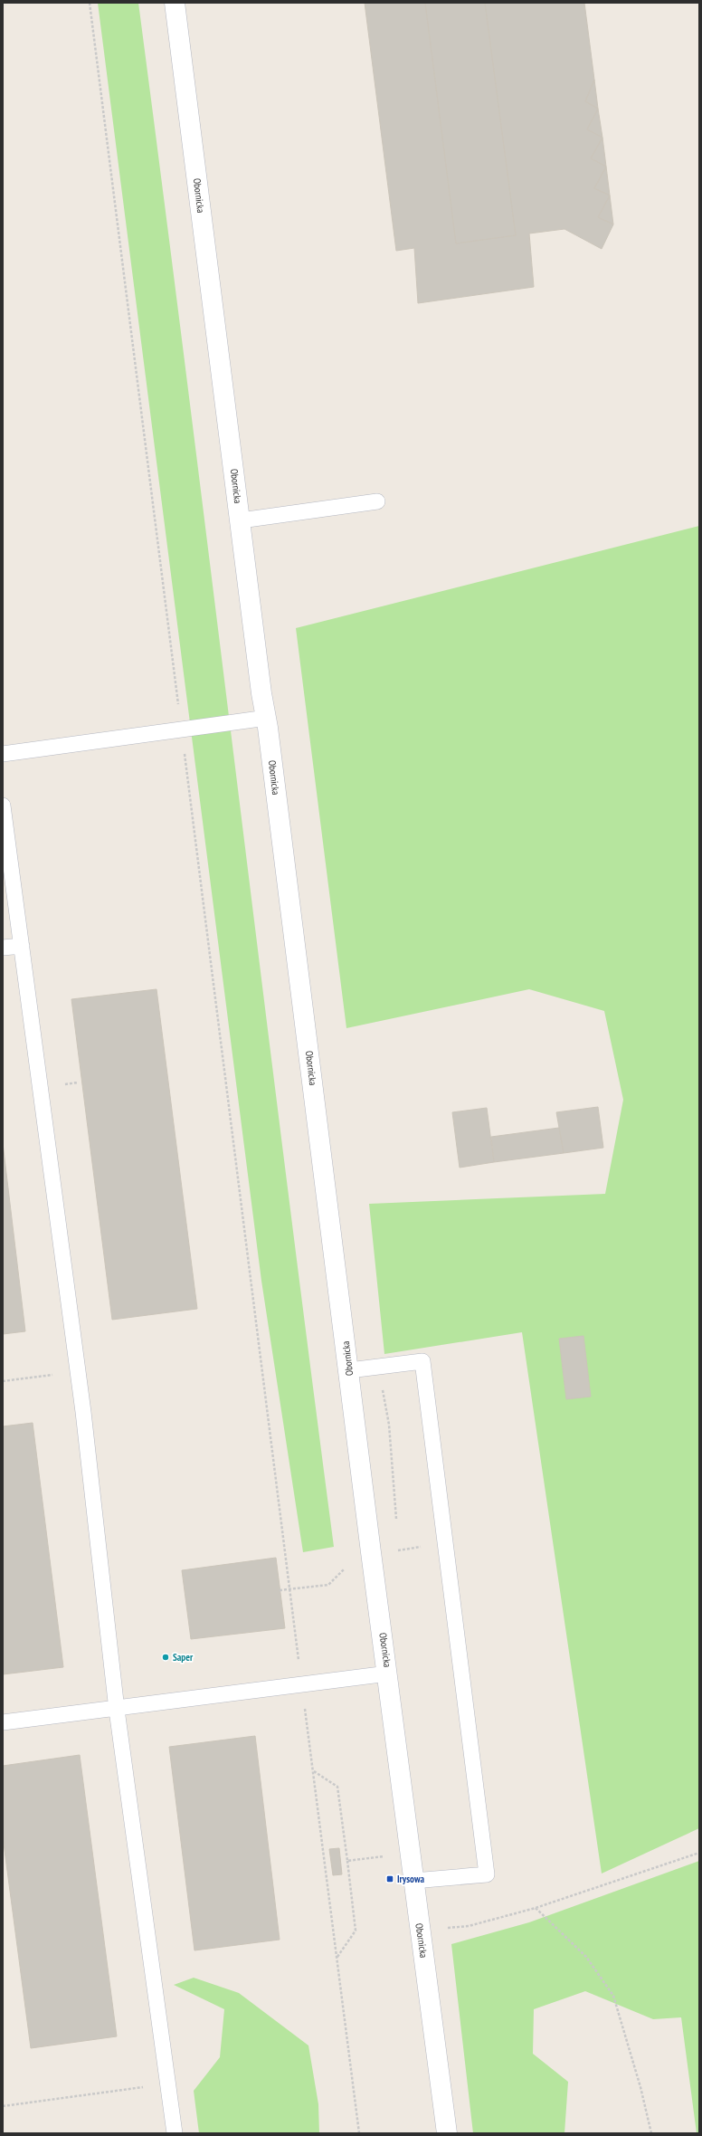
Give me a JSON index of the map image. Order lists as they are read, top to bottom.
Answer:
{
  "streets": {
    "main road": ["Obornicka"]
  },
  "places": {
    "other": ["Saper"],
    "transit": ["Irysowa"]
  }
}
